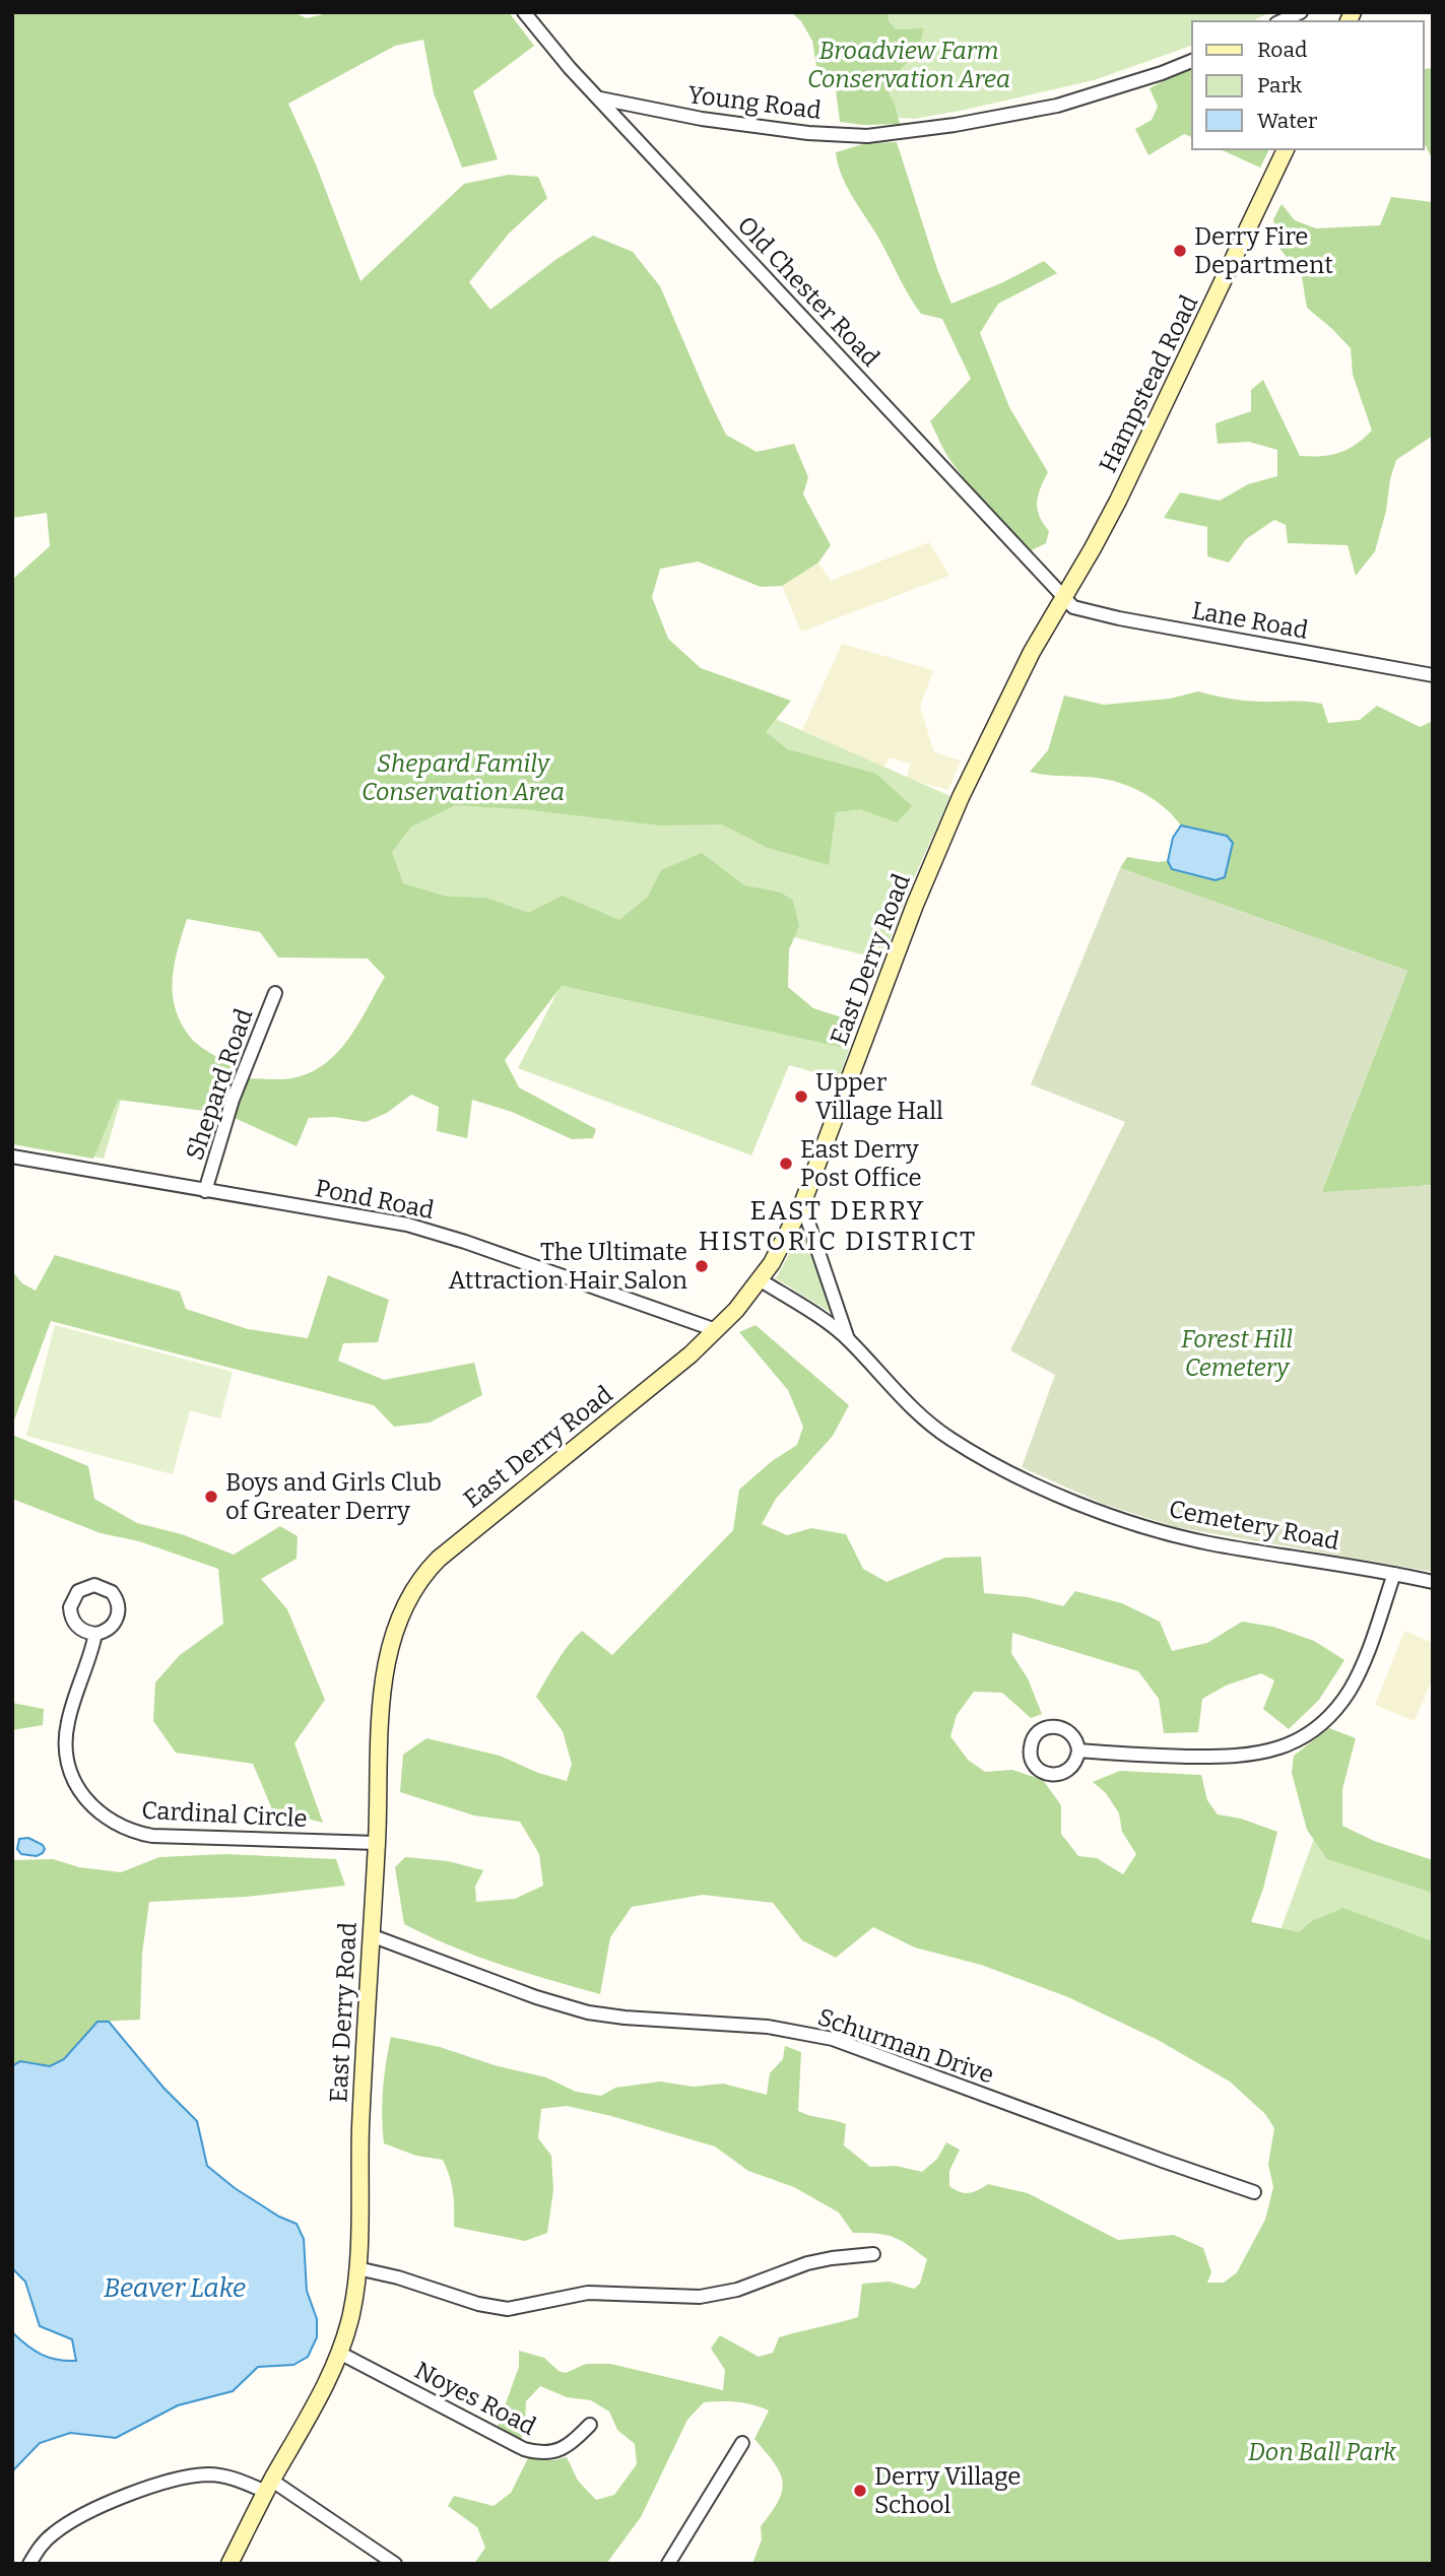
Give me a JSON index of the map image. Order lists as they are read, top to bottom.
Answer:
{
  "streets": {
    "street": [
      "Young Road",
      "Old Chester Road",
      "Hampstead Road",
      "Lane Road",
      "East Derry Road",
      "Shepard Road",
      "Pond Road",
      "Cemetery Road",
      "Cardinal Circle",
      "Schurman Drive",
      "Noyes Road"
    ]
  },
  "crossings": [
    ["Young Road", "Old Chester Road"],
    ["Old Chester Road", "Hampstead Road"],
    ["Old Chester Road", "Lane Road"],
    ["Old Chester Road", "East Derry Road"],
    ["Hampstead Road", "Lane Road"],
    ["Hampstead Road", "East Derry Road"],
    ["Lane Road", "East Derry Road"],
    ["East Derry Road", "Pond Road"],
    ["East Derry Road", "Cemetery Road"],
    ["East Derry Road", "Cardinal Circle"],
    ["East Derry Road", "Schurman Drive"],
    ["East Derry Road", "Noyes Road"],
    ["Shepard Road", "Pond Road"]
  ],
  "districts": ["EAST DERRY HISTORIC DISTRICT"],
  "water": ["Beaver Lake"],
  "parks": [
    "Broadview Farm Conservation Area",
    "Shepard Family Conservation Area",
    "Forest Hill Cemetery",
    "Don Ball Park"
  ],
  "places": [
    "Derry Fire Department",
    "Upper Village Hall",
    "East Derry Post Office",
    "The Ultimate Attraction Hair Salon",
    "Boys and Girls Club of Greater Derry",
    "Derry Village School"
  ],
  "legend": ["Road", "Park", "Water"]
}
